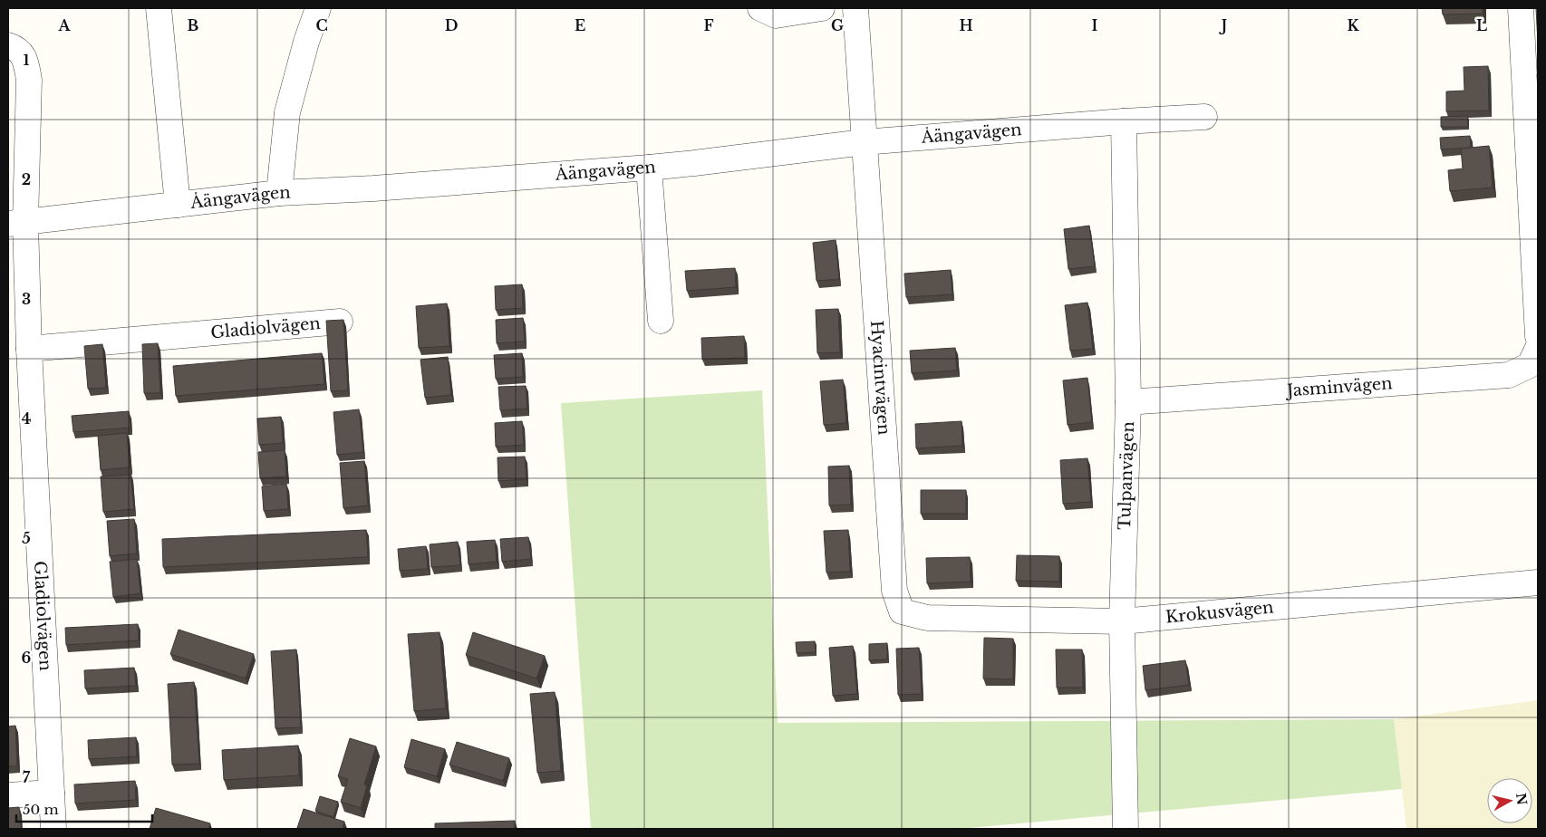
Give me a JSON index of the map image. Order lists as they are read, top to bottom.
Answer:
{
  "streets": {
    "street": [
      "Åängavägen",
      "Gladiolvägen",
      "Hyacintvägen",
      "Jasminvägen",
      "Tulpanvägen",
      "Krokusvägen"
    ]
  },
  "crossings": [
    ["Åängavägen", "Gladiolvägen"],
    ["Åängavägen", "Hyacintvägen"],
    ["Åängavägen", "Tulpanvägen"],
    ["Hyacintvägen", "Krokusvägen"],
    ["Jasminvägen", "Tulpanvägen"],
    ["Tulpanvägen", "Krokusvägen"]
  ],
  "scale_bar": "50 m",
  "north": "right",
  "grid": {
    "columns": [
      "A",
      "B",
      "C",
      "D",
      "E",
      "F",
      "G",
      "H",
      "I",
      "J",
      "K",
      "L"
    ],
    "rows": [
      "1",
      "2",
      "3",
      "4",
      "5",
      "6",
      "7"
    ]
  }
}
